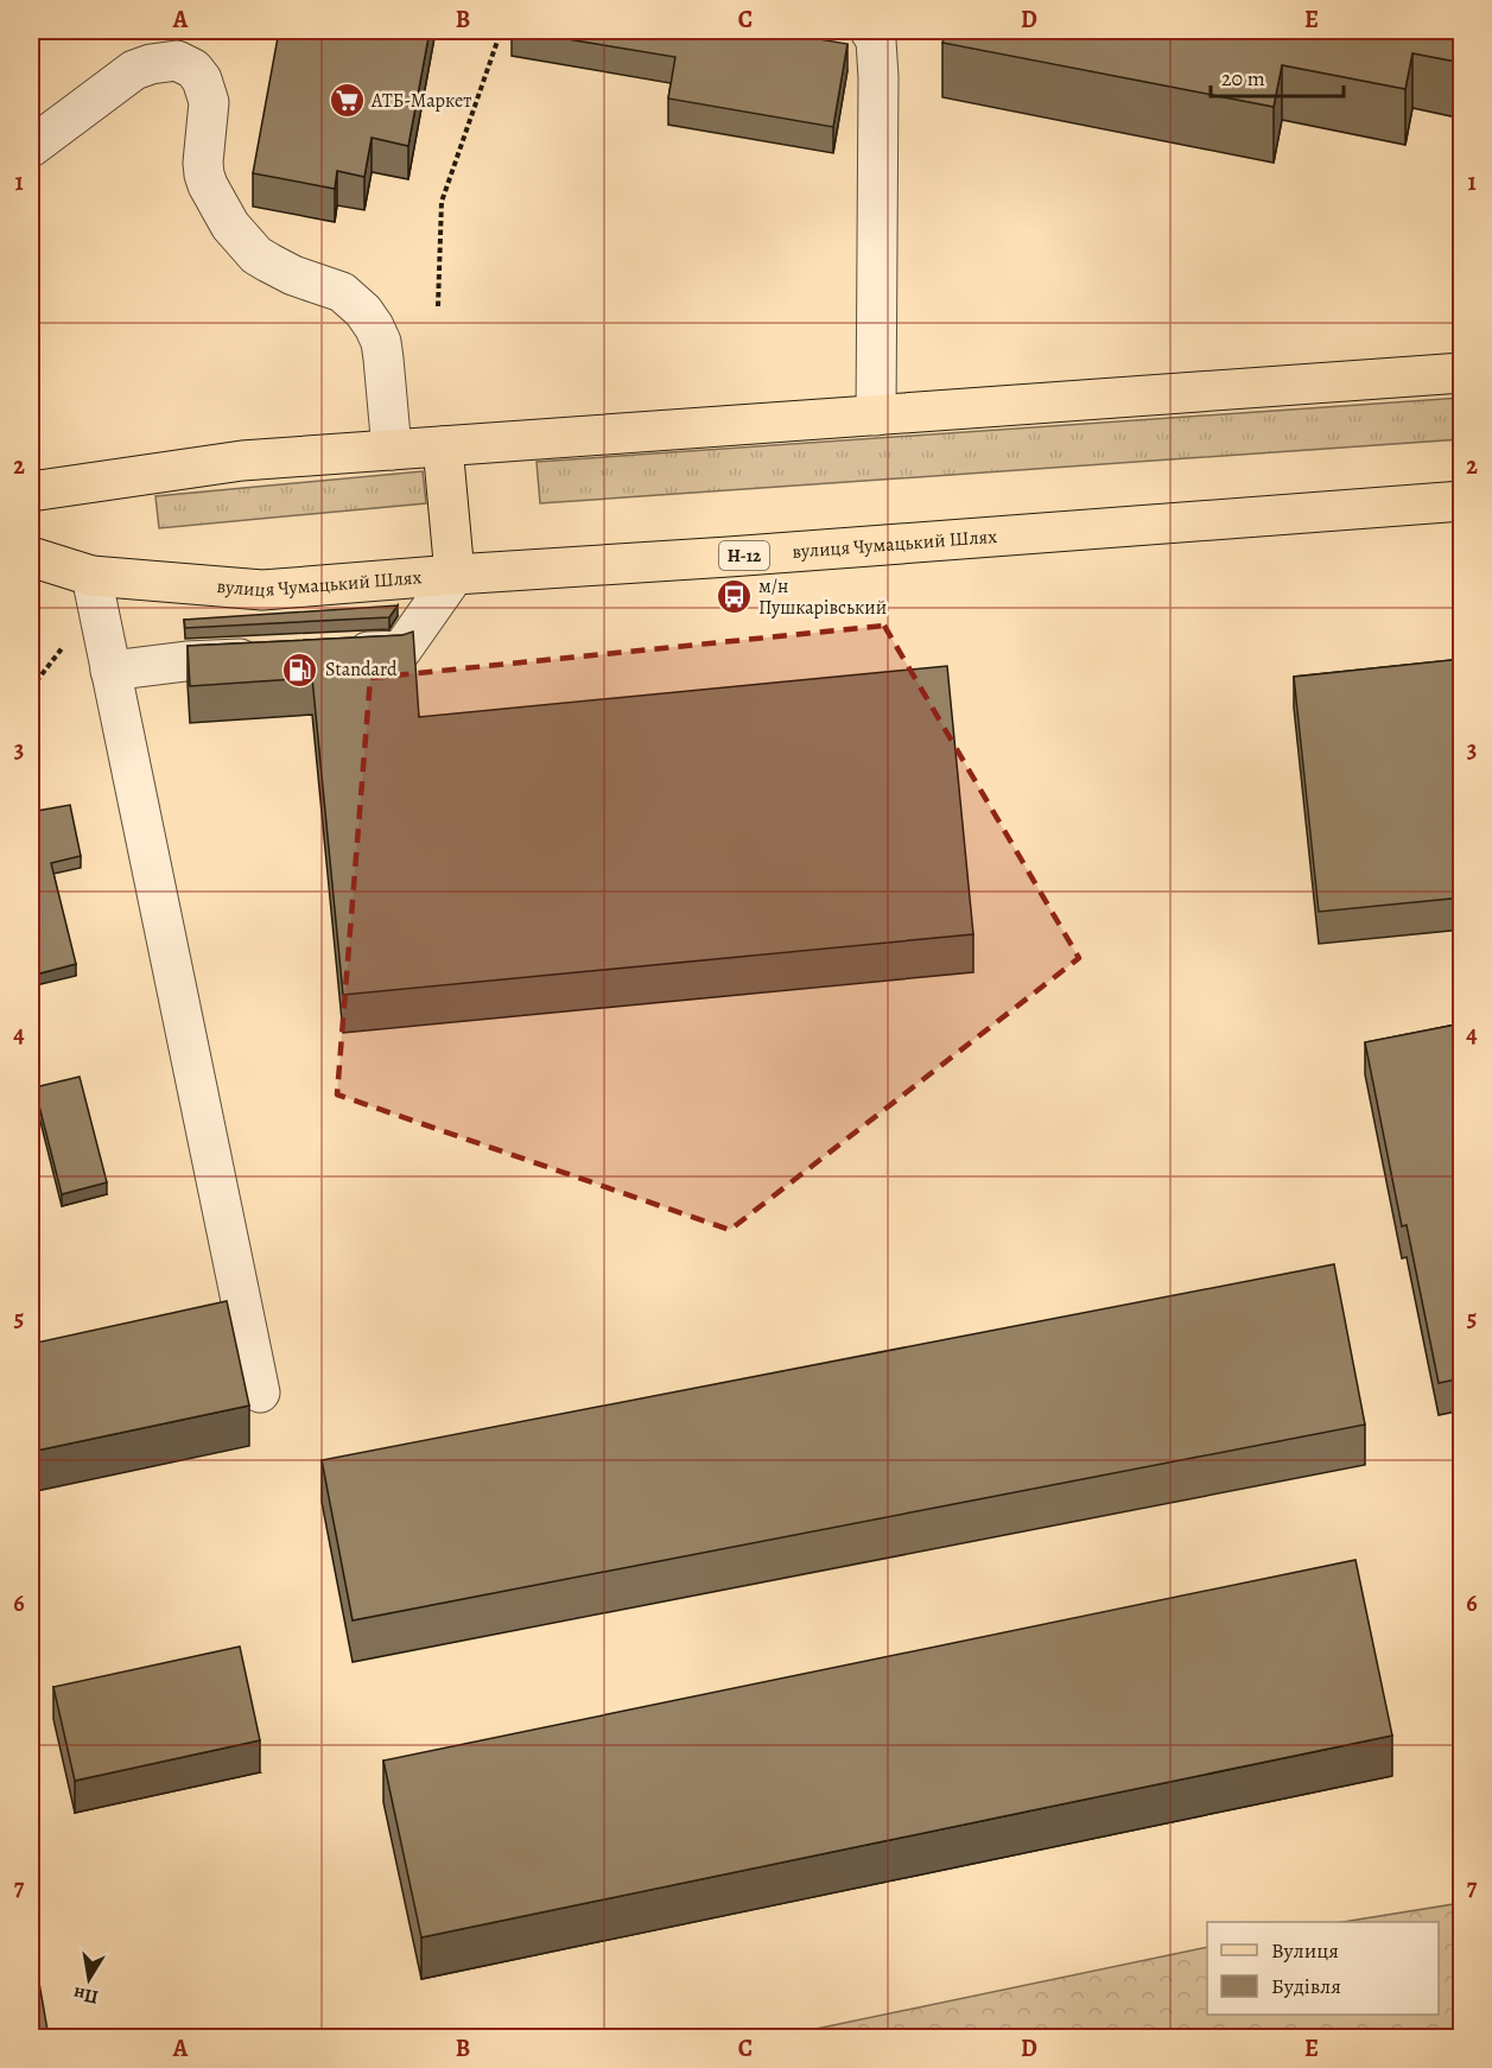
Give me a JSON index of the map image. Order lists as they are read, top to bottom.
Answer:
{
  "streets": {
    "main road": ["вулиця Чумацький Шлях", "Н-12"]
  },
  "places": {
    "supermarket": ["АТБ-Маркет"],
    "bus stop": ["м/н Пушкарівський"],
    "fuel station": ["Standard"]
  },
  "legend": ["Вулиця", "Будівля"],
  "scale_bar": "20 m",
  "north": "bottom",
  "grid": {
    "columns": [
      "A",
      "B",
      "C",
      "D",
      "E"
    ],
    "rows": [
      "1",
      "2",
      "3",
      "4",
      "5",
      "6",
      "7"
    ]
  }
}
